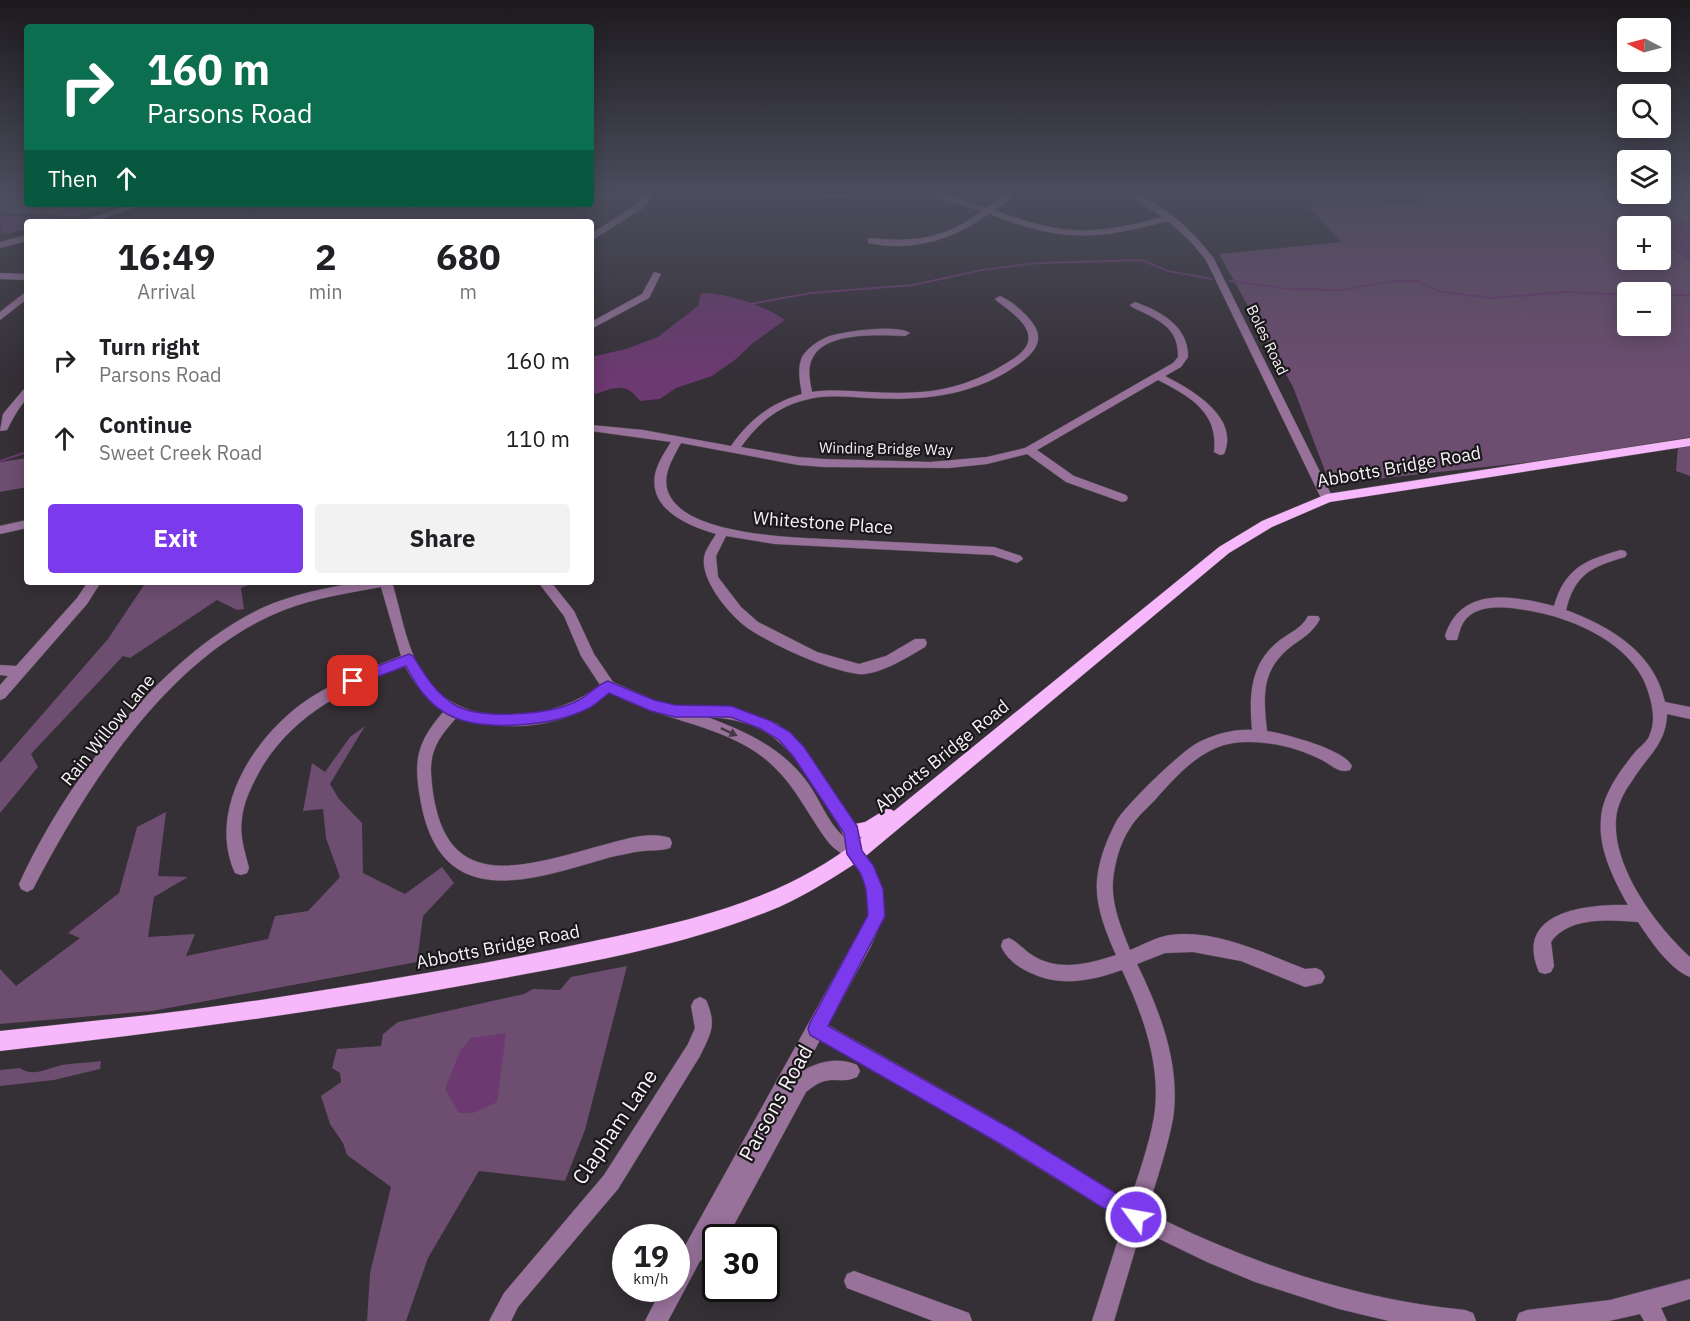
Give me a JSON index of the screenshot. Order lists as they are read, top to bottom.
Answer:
{
  "streets": {
    "main road": ["Abbotts Bridge Road"],
    "street": [
      "Boles Road",
      "Winding Bridge Way",
      "Whitestone Place",
      "Rain Willow Lane",
      "Parsons Road",
      "Clapham Lane"
    ]
  },
  "crossings": [
    ["Boles Road", "Abbotts Bridge Road"],
    ["Winding Bridge Way", "Whitestone Place"],
    ["Abbotts Bridge Road", "Parsons Road"]
  ],
  "north": "left",
  "page": {
    "map_buttons": ["+", "−"],
    "turn": ["160 m", "Parsons Road"],
    "then": "Then",
    "eta": [
      "16:49",
      "Arrival",
      "2",
      "min",
      "680",
      "m"
    ],
    "list": [
      {
        "name": "Turn right",
        "note": "Parsons Road",
        "value": "160 m"
      },
      {
        "name": "Continue",
        "note": "Sweet Creek Road",
        "value": "110 m"
      }
    ],
    "buttons": ["Exit", "Share"],
    "speed": "19 km/h",
    "limit": "30"
  }
}
